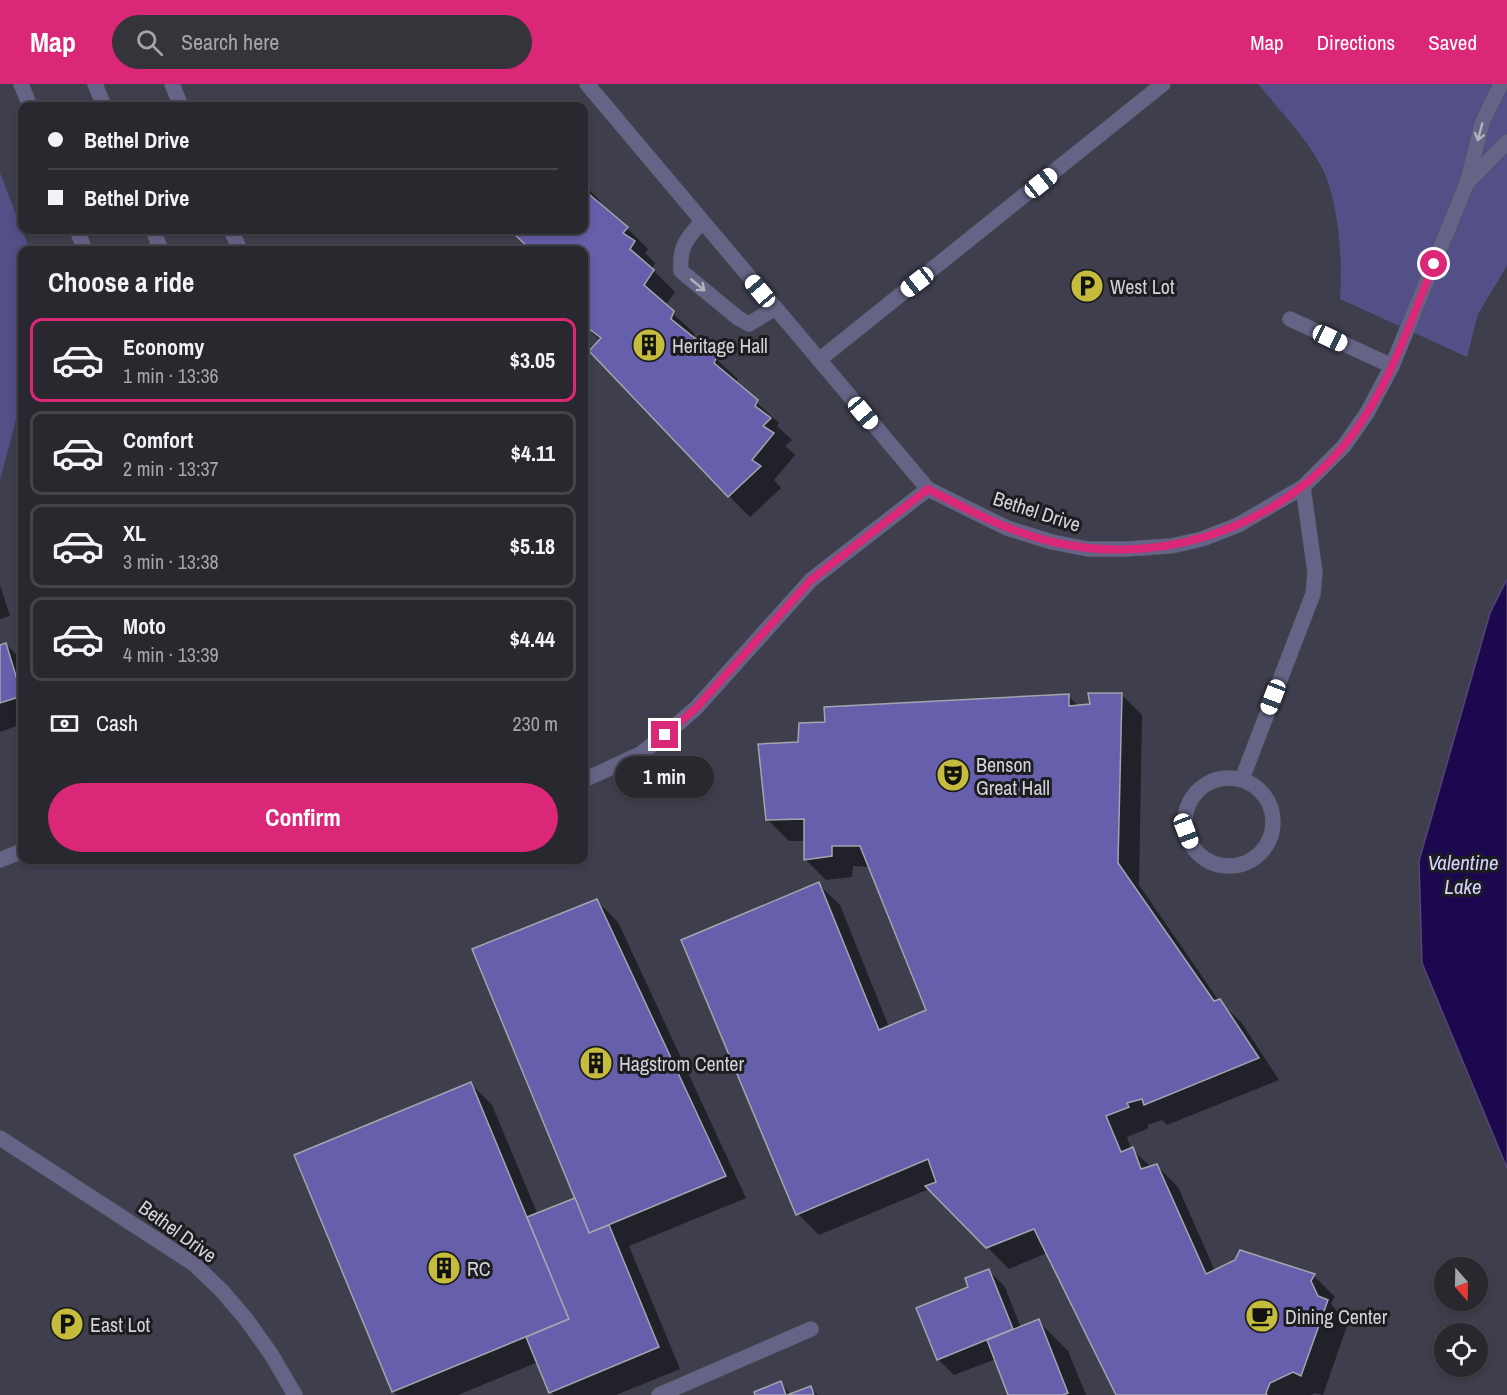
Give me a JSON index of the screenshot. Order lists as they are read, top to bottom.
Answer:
{
  "streets": {
    "street": ["Bethel Drive"]
  },
  "water": ["Valentine Lake"],
  "places": {
    "parking": ["West Lot", "East Lot"],
    "building": ["Heritage Hall", "Hagstrom Center", "RC"],
    "theatre": ["Benson Great Hall"],
    "cafe": ["Dining Center"]
  },
  "north": "bottom",
  "page": {
    "header": "Map",
    "search": "Search here",
    "nav": ["Map", "Directions", "Saved"],
    "banner": ["Bethel Drive", "Bethel Drive"],
    "heading": "Choose a ride",
    "list": [
      {
        "name": "Economy",
        "note": "1 min · 13:36",
        "value": "$3.05"
      },
      {
        "name": "Comfort",
        "note": "2 min · 13:37",
        "value": "$4.11"
      },
      {
        "name": "XL",
        "note": "3 min · 13:38",
        "value": "$5.18"
      },
      {
        "name": "Moto",
        "note": "4 min · 13:39",
        "value": "$4.44"
      }
    ],
    "pay": ["Cash", "230 m"],
    "bubble": "1 min",
    "buttons": "Confirm"
  }
}
